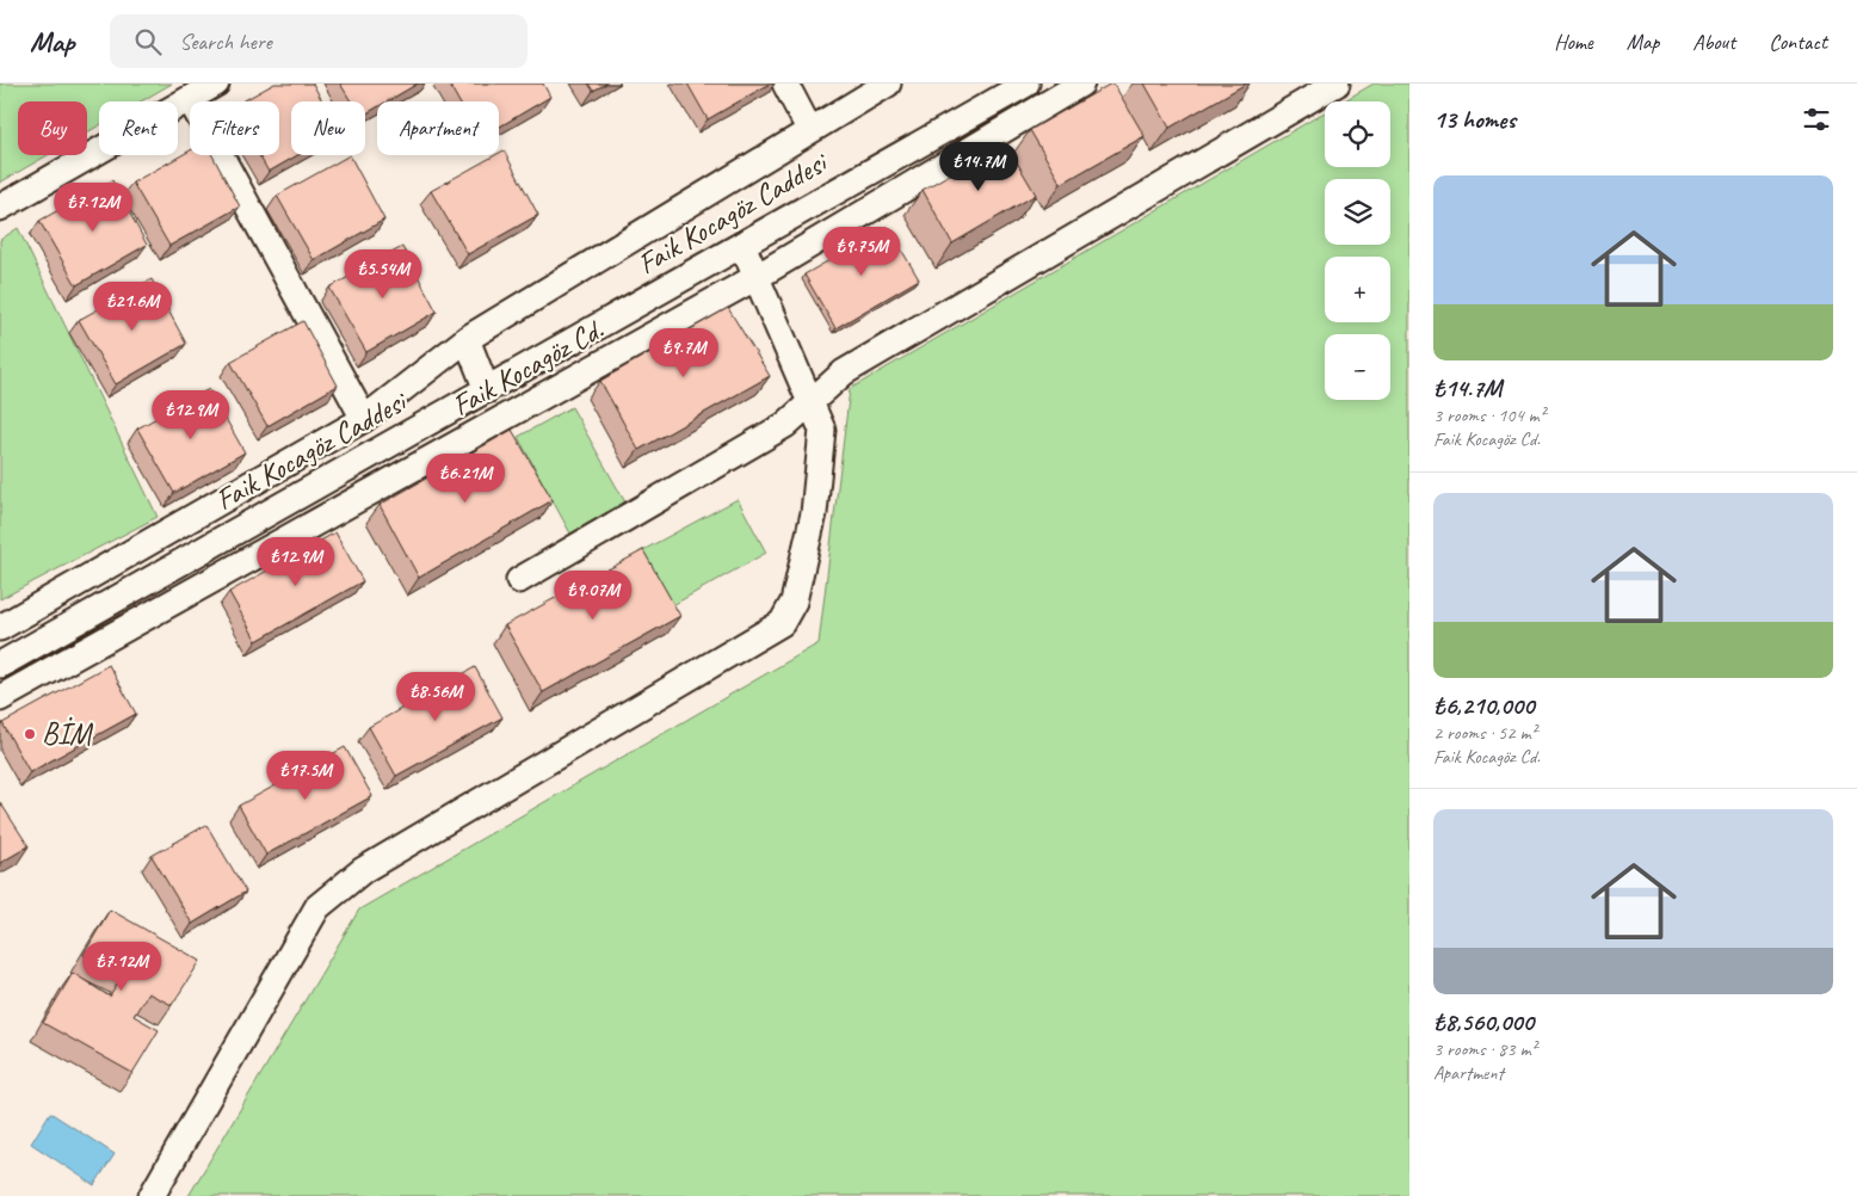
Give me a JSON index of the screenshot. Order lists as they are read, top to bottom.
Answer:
{
  "streets": {
    "street": ["Faik Kocagöz Caddesi", "Faik Kocagöz Cd."]
  },
  "places": ["BİM"],
  "page": {
    "header": "Map",
    "search": "Search here",
    "nav": [
      "Home",
      "Map",
      "About",
      "Contact"
    ],
    "heading": "13 homes",
    "map_buttons": ["+", "−"],
    "chip": [
      "Buy",
      "Rent",
      "Filters",
      "New",
      "Apartment"
    ],
    "price": [
      "₺14.7M",
      "₺7.12M",
      "₺9.75M",
      "₺5.54M",
      "₺21.6M",
      "₺9.7M",
      "₺12.9M",
      "₺6.21M",
      "₺12.9M",
      "₺9.07M",
      "₺8.56M",
      "₺17.5M",
      "₺7.12M"
    ],
    "list": [
      {
        "name": "₺14.7M",
        "note": "3 rooms · 104 m² · Faik Kocagöz Cd."
      },
      {
        "name": "₺6,210,000",
        "note": "2 rooms · 52 m² · Faik Kocagöz Cd."
      },
      {
        "name": "₺8,560,000",
        "note": "3 rooms · 83 m² · Apartment"
      }
    ]
  }
}
